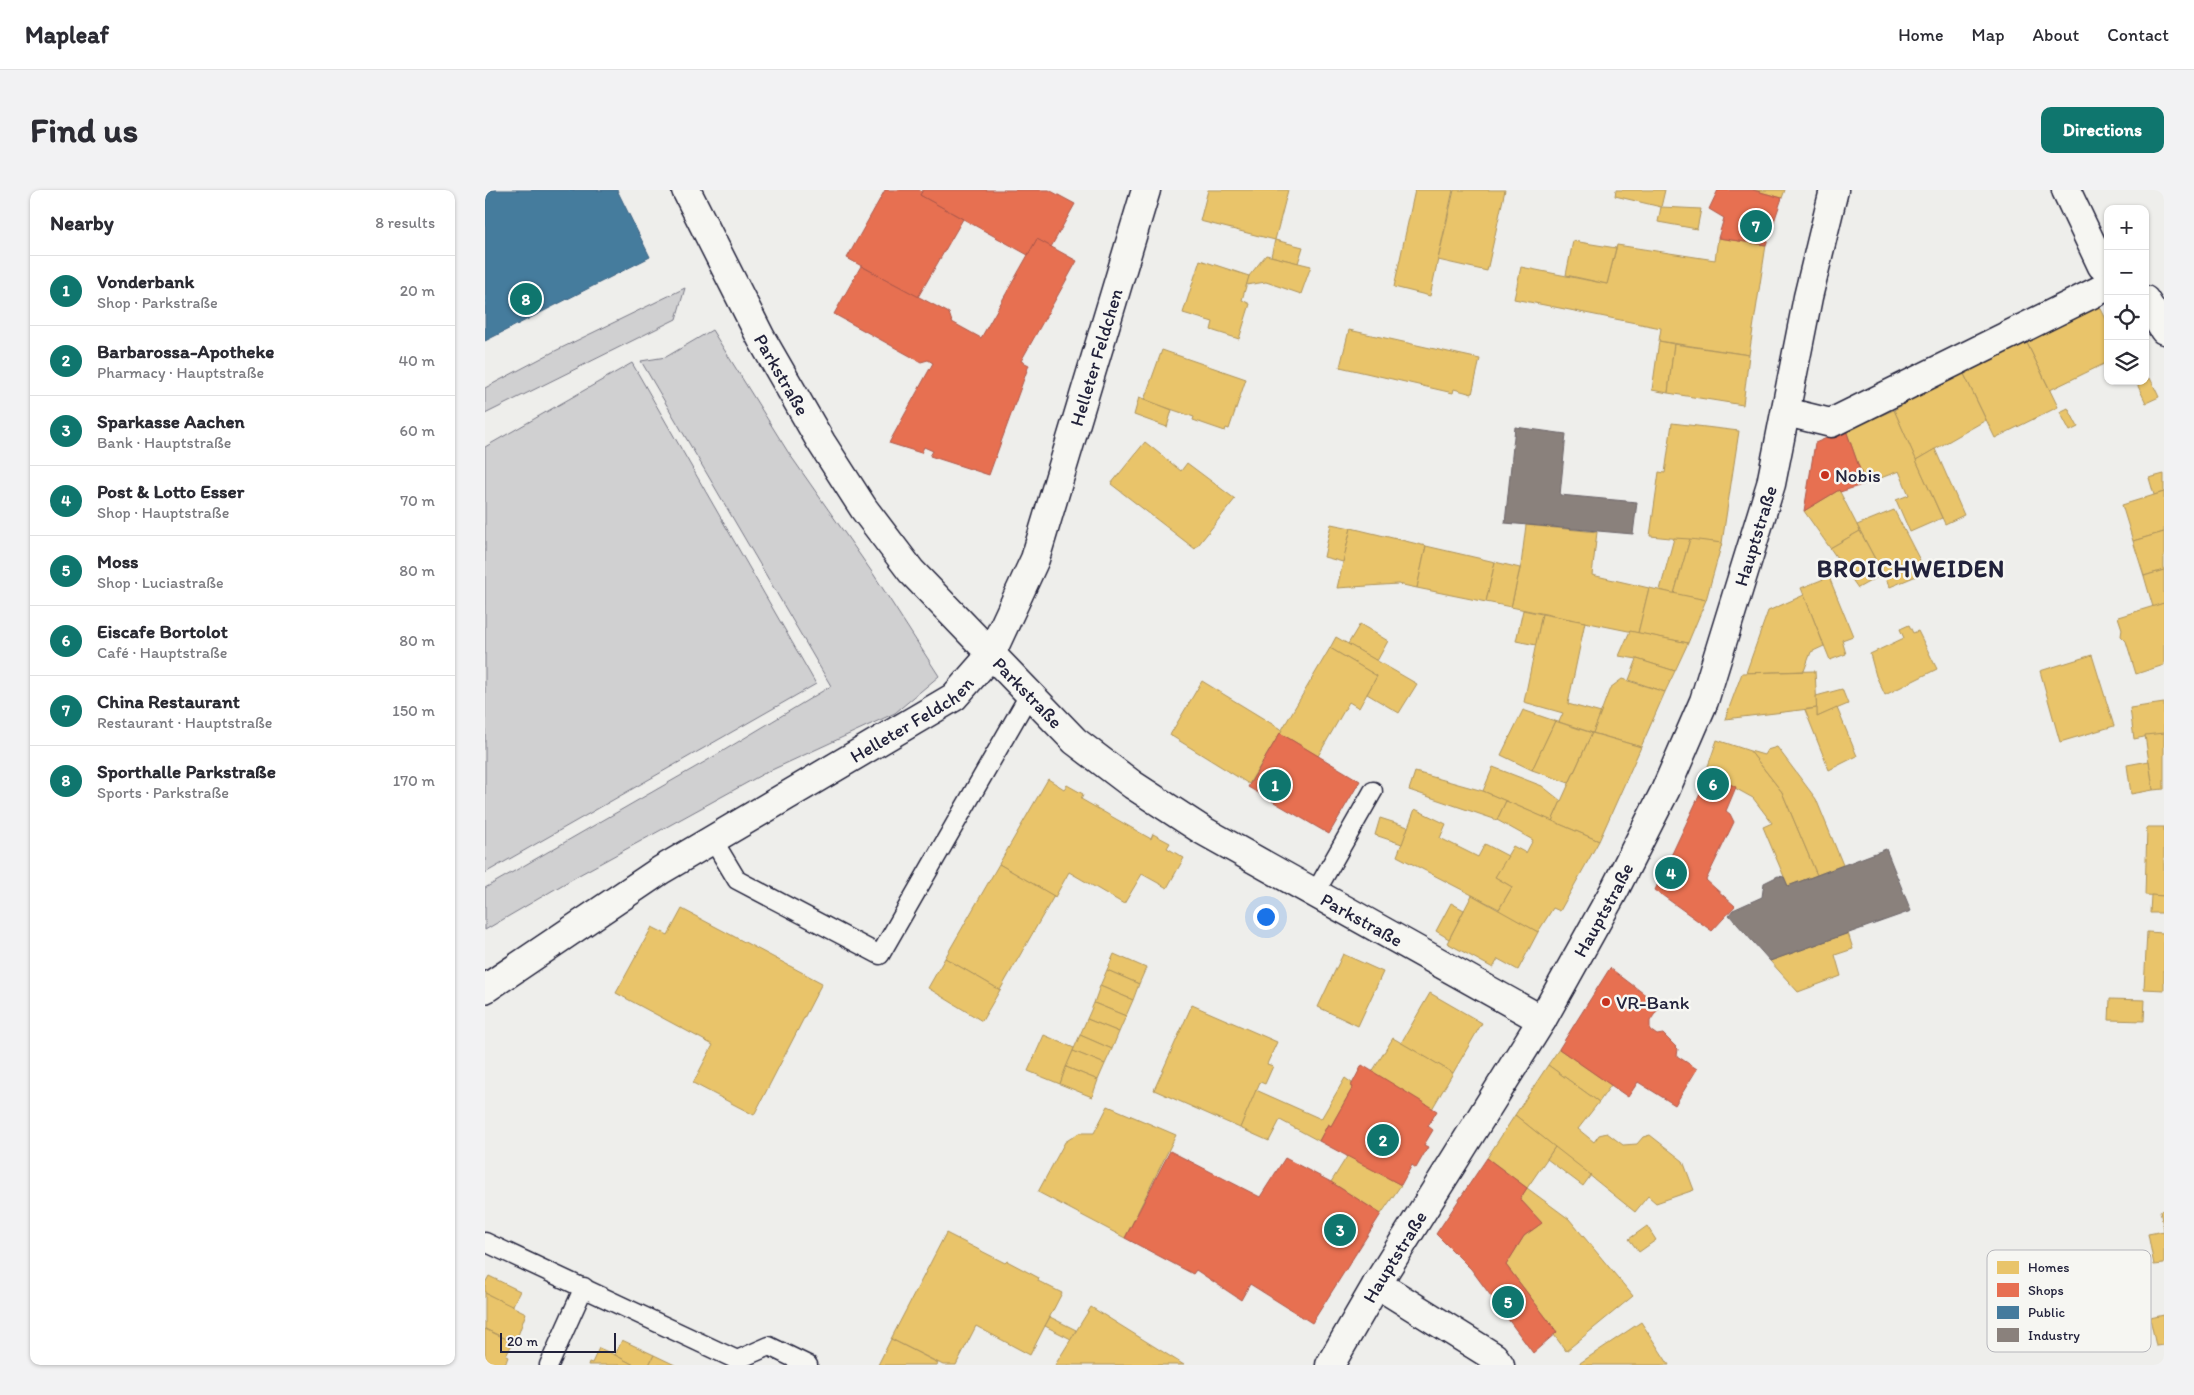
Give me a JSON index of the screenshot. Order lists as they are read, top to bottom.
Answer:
{
  "streets": {
    "street": ["Helleter Feldchen", "Parkstraße", "Hauptstraße"]
  },
  "crossings": [
    ["Helleter Feldchen", "Parkstraße"],
    ["Parkstraße", "Hauptstraße"]
  ],
  "districts": ["BROICHWEIDEN"],
  "places": ["Nobis", "VR-Bank"],
  "legend": [
    "Homes",
    "Shops",
    "Public",
    "Industry"
  ],
  "scale_bar": "20 m",
  "page": {
    "header": "Mapleaf",
    "nav": [
      "Home",
      "Map",
      "About",
      "Contact"
    ],
    "buttons": "Directions",
    "title": "Find us",
    "heading": ["Nearby", "8 results"],
    "map_buttons": ["+", "−"],
    "pins": [
      "7",
      "8",
      "6",
      "1",
      "4",
      "2",
      "3",
      "5"
    ],
    "list": [
      {
        "mark": "1",
        "name": "Vonderbank",
        "note": "Shop · Parkstraße",
        "value": "20 m"
      },
      {
        "mark": "2",
        "name": "Barbarossa-Apotheke",
        "note": "Pharmacy · Hauptstraße",
        "value": "40 m"
      },
      {
        "mark": "3",
        "name": "Sparkasse Aachen",
        "note": "Bank · Hauptstraße",
        "value": "60 m"
      },
      {
        "mark": "4",
        "name": "Post & Lotto Esser",
        "note": "Shop · Hauptstraße",
        "value": "70 m"
      },
      {
        "mark": "5",
        "name": "Moss",
        "note": "Shop · Luciastraße",
        "value": "80 m"
      },
      {
        "mark": "6",
        "name": "Eiscafe Bortolot",
        "note": "Café · Hauptstraße",
        "value": "80 m"
      },
      {
        "mark": "7",
        "name": "China Restaurant",
        "note": "Restaurant · Hauptstraße",
        "value": "150 m"
      },
      {
        "mark": "8",
        "name": "Sporthalle Parkstraße",
        "note": "Sports · Parkstraße",
        "value": "170 m"
      }
    ],
    "scale": "20 m"
  }
}
